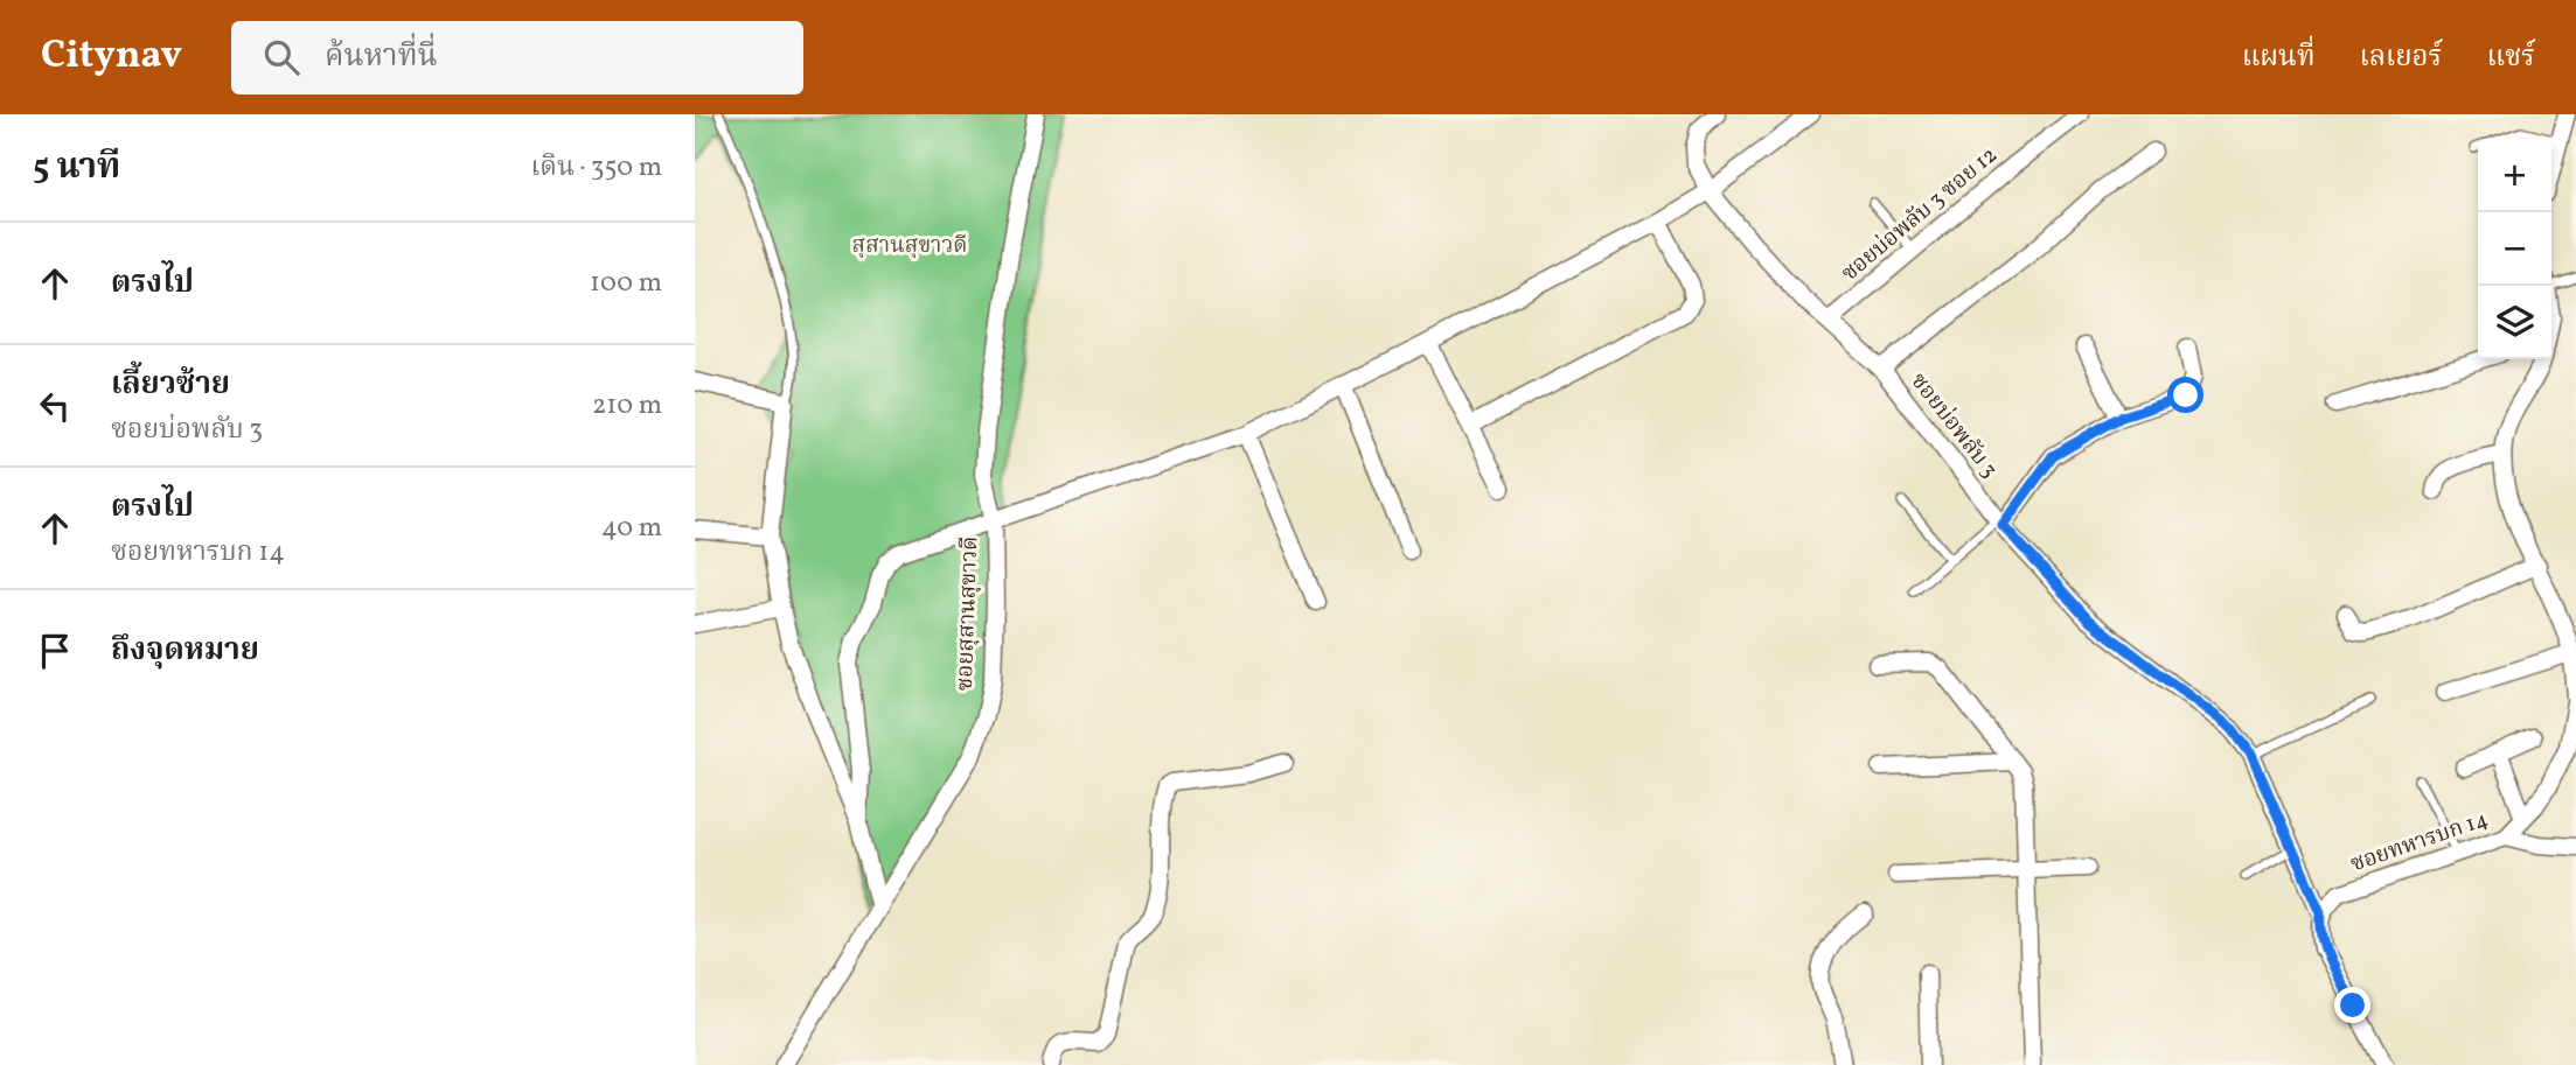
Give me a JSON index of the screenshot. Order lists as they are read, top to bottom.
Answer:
{
  "streets": {
    "street": [
      "ซอยบ่อพลับ 3 ซอย 12",
      "ซอยบ่อพลับ 3",
      "ซอยสุสานสุขาวดี",
      "ซอยทหารบก 14"
    ]
  },
  "crossings": [
    ["ซอยบ่อพลับ 3 ซอย 12", "ซอยบ่อพลับ 3"],
    ["ซอยบ่อพลับ 3", "ซอยทหารบก 14"]
  ],
  "parks": ["สุสานสุขาวดี"],
  "page": {
    "header": "Citynav",
    "search": "ค้นหาที่นี่",
    "nav": ["แผนที่", "เลเยอร์", "แชร์"],
    "heading": ["5 นาที", "เดิน · 350 m"],
    "map_buttons": ["+", "−"],
    "list": [
      ["ตรงไป", "100 m"],
      ["เลี้ยวซ้าย", "ซอยบ่อพลับ 3", "210 m"],
      ["ตรงไป", "ซอยทหารบก 14", "40 m"],
      "ถึงจุดหมาย"
    ]
  }
}
